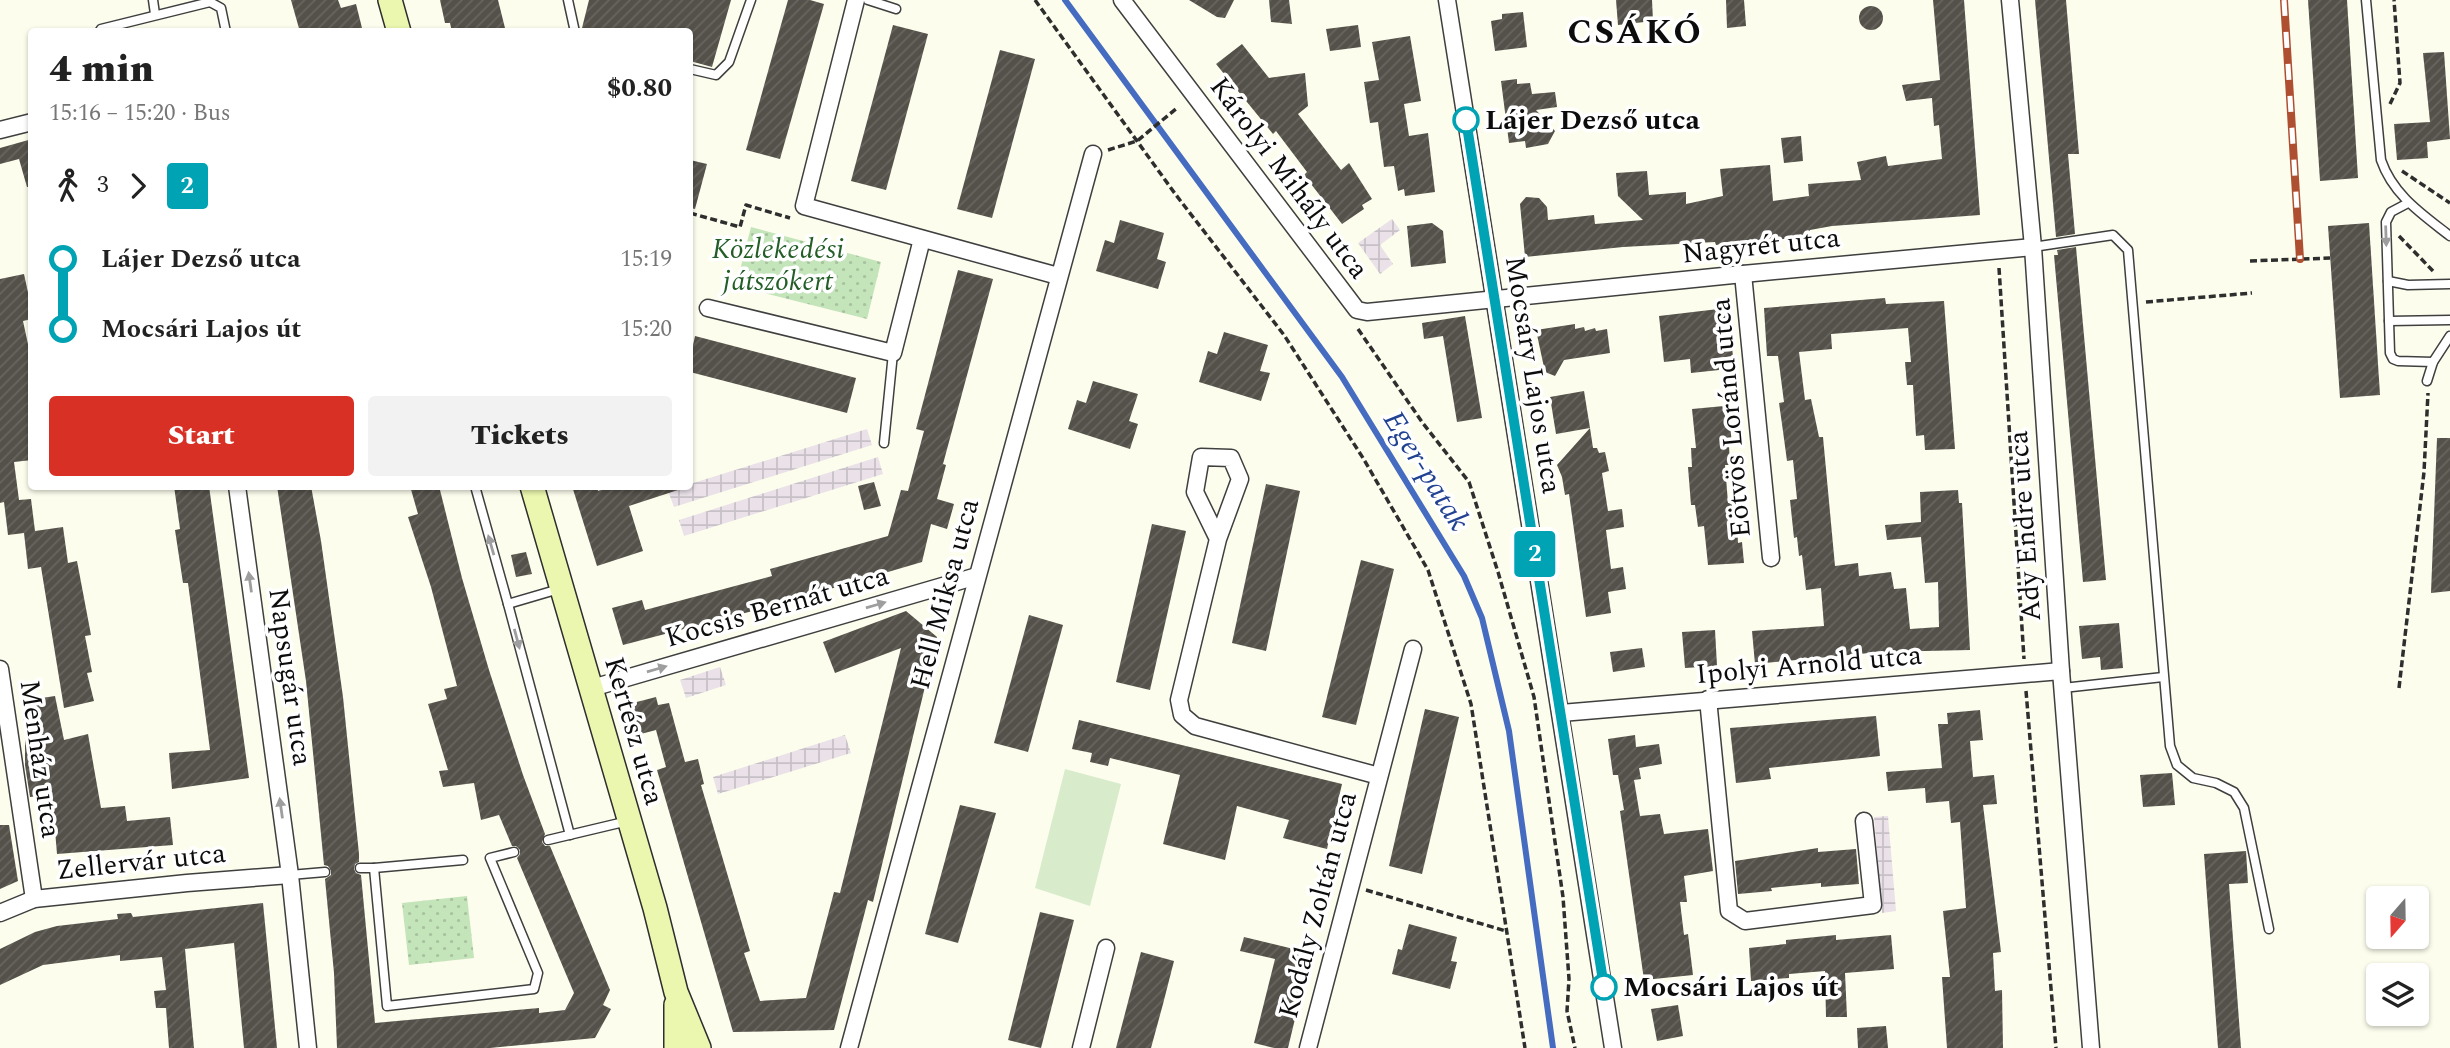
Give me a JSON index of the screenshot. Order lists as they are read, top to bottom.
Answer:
{
  "streets": {
    "street": [
      "Károlyi Mihály utca",
      "Nagyrét utca",
      "Mocsáry Lajos utca",
      "Eötvös Loránd utca",
      "Ady Endre utca",
      "Hell Miksa utca",
      "Kocsis Bernát utca",
      "Ipolyi Arnold utca",
      "Napsugár utca",
      "Kertész utca",
      "Menház utca",
      "Zellervár utca",
      "Kodály Zoltán utca"
    ]
  },
  "crossings": [
    ["Károlyi Mihály utca", "Nagyrét utca"],
    ["Károlyi Mihály utca", "Mocsáry Lajos utca"],
    ["Nagyrét utca", "Mocsáry Lajos utca"],
    ["Nagyrét utca", "Eötvös Loránd utca"],
    ["Nagyrét utca", "Ady Endre utca"],
    ["Mocsáry Lajos utca", "Ipolyi Arnold utca"],
    ["Ady Endre utca", "Ipolyi Arnold utca"],
    ["Hell Miksa utca", "Kocsis Bernát utca"],
    ["Kocsis Bernát utca", "Kertész utca"],
    ["Napsugár utca", "Zellervár utca"],
    ["Menház utca", "Zellervár utca"]
  ],
  "one_way": ["Kocsis Bernát utca", "Napsugár utca"],
  "districts": ["CSÁKÓ"],
  "water": ["Eger-patak"],
  "parks": ["Közlekedési játszókert"],
  "places": ["Lájer Dezső utca", "Mocsári Lajos út"],
  "lines": ["bus line 2"],
  "north": "bottom",
  "page": {
    "on_map": "2",
    "heading": ["4 min", "15:16 – 15:20 · Bus", "$0.80"],
    "legs": ["3", "2"],
    "list": [
      {
        "name": "Lájer Dezső utca",
        "value": "15:19"
      },
      {
        "name": "Mocsári Lajos út",
        "value": "15:20"
      }
    ],
    "buttons": ["Start", "Tickets"]
  }
}
